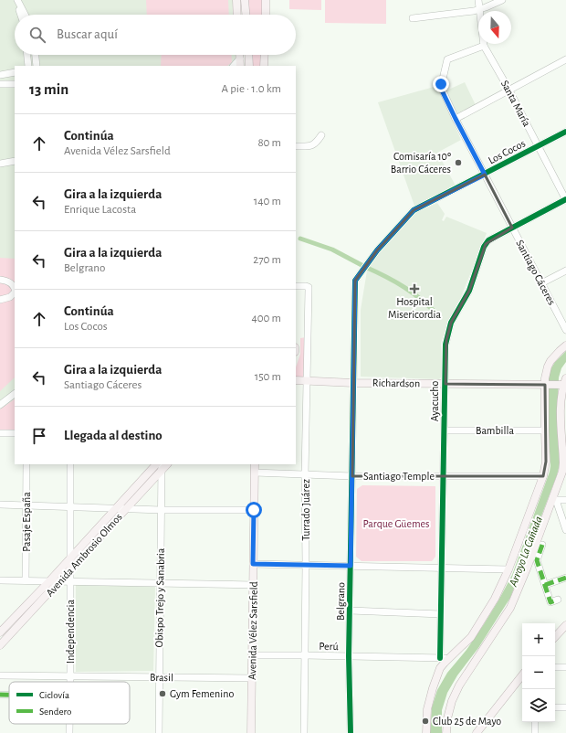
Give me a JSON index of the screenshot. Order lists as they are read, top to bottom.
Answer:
{
  "streets": {
    "main road": ["Richardson", "Avenida Ambrosio Olmos", "Avenida Vélez Sarsfield"],
    "street": [
      "Santa María",
      "Los Cocos",
      "Santiago Cáceres",
      "Ayacucho",
      "Bambilla",
      "Santiago Temple",
      "Turrado Juárez",
      "Pasaje España",
      "Obispo Trejo y Sanabria",
      "Belgrano",
      "Independencia",
      "Perú",
      "Brasil"
    ]
  },
  "crossings": [
    ["Santa María", "Los Cocos"],
    ["Santa María", "Santiago Cáceres"],
    ["Santa María", "Ayacucho"],
    ["Los Cocos", "Santiago Cáceres"],
    ["Los Cocos", "Richardson"],
    ["Los Cocos", "Belgrano"],
    ["Santiago Cáceres", "Ayacucho"],
    ["Richardson", "Ayacucho"],
    ["Richardson", "Turrado Juárez"],
    ["Richardson", "Belgrano"],
    ["Ayacucho", "Bambilla"],
    ["Ayacucho", "Santiago Temple"],
    ["Ayacucho", "Perú"],
    ["Santiago Temple", "Turrado Juárez"],
    ["Santiago Temple", "Belgrano"],
    ["Santiago Temple", "Avenida Vélez Sarsfield"],
    ["Turrado Juárez", "Perú"],
    ["Avenida Ambrosio Olmos", "Obispo Trejo y Sanabria"],
    ["Avenida Ambrosio Olmos", "Independencia"],
    ["Obispo Trejo y Sanabria", "Brasil"],
    ["Belgrano", "Perú"],
    ["Avenida Vélez Sarsfield", "Perú"],
    ["Avenida Vélez Sarsfield", "Brasil"],
    ["Independencia", "Brasil"]
  ],
  "water": ["Arroyo La Cañada"],
  "parks": ["Parque Güemes"],
  "places": {
    "other": ["Comisaría 10º Barrio Cáceres", "Gym Femenino", "Club 25 de Mayo"],
    "health": ["Hospital Misericordia"]
  },
  "legend": ["Ciclovía", "Sendero"],
  "north": "bottom",
  "page": {
    "search": "Buscar aquí",
    "heading": ["13 min", "A pie · 1.0 km"],
    "list": [
      ["Continúa", "Avenida Vélez Sarsfield", "80 m"],
      ["Gira a la izquierda", "Enrique Lacosta", "140 m"],
      ["Gira a la izquierda", "Belgrano", "270 m"],
      ["Continúa", "Los Cocos", "400 m"],
      ["Gira a la izquierda", "Santiago Cáceres", "150 m"],
      "Llegada al destino"
    ],
    "map_buttons": ["+", "−"]
  }
}
